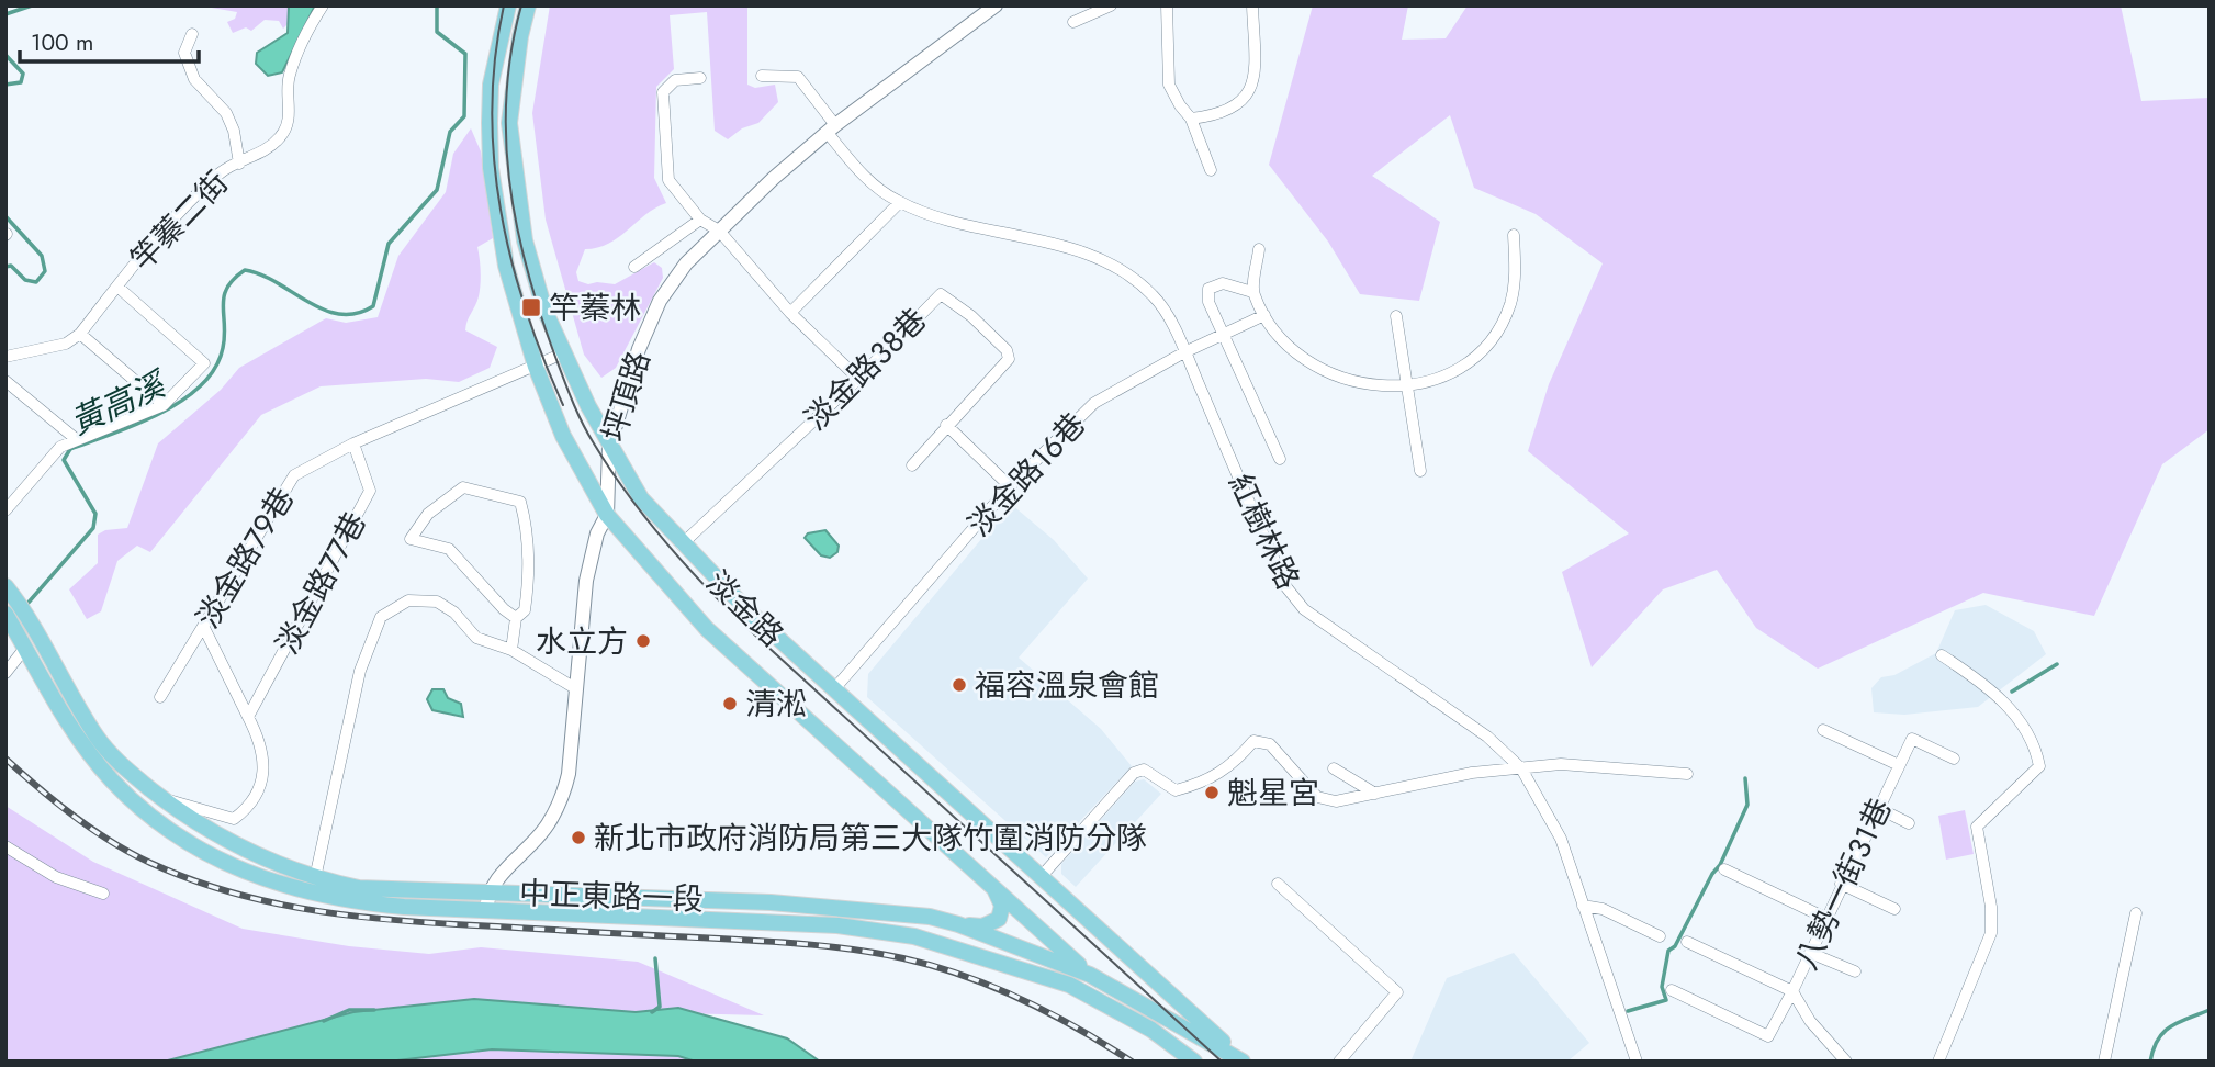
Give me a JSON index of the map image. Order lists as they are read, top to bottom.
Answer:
{
  "streets": {
    "main road": ["淡金路", "中正東路一段"],
    "street": [
      "竿蓁二街",
      "淡金路38巷",
      "坪頂路",
      "淡金路16巷",
      "紅樹林路",
      "淡金路79巷",
      "淡金路77巷",
      "八勢一街31巷"
    ]
  },
  "crossings": [
    ["淡金路38巷", "淡金路"],
    ["坪頂路", "紅樹林路"],
    ["坪頂路", "淡金路"],
    ["坪頂路", "中正東路一段"],
    ["淡金路16巷", "紅樹林路"],
    ["淡金路16巷", "淡金路"],
    ["淡金路79巷", "淡金路77巷"],
    ["淡金路", "中正東路一段"]
  ],
  "water": ["黃高溪"],
  "places": {
    "transit": ["竿蓁林"],
    "other": [
      "水立方",
      "福容溫泉會館",
      "清淞",
      "魁星宮",
      "新北市政府消防局第三大隊竹圍消防分隊"
    ]
  },
  "scale_bar": "100 m"
}
